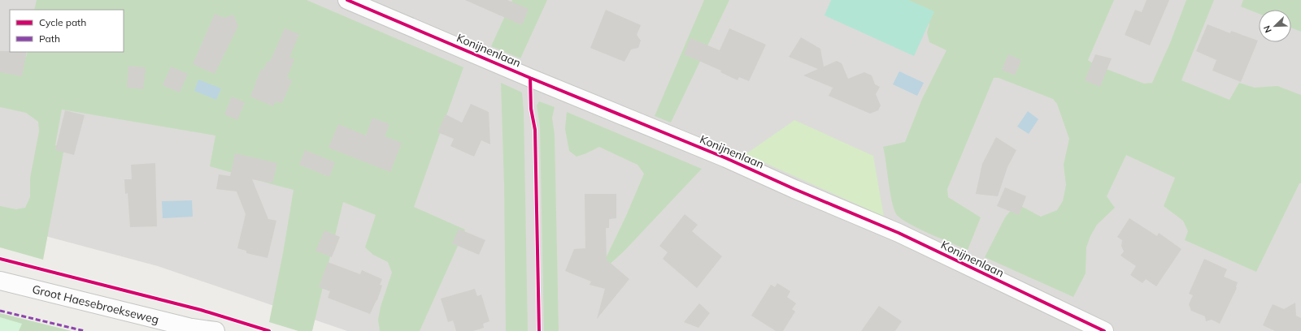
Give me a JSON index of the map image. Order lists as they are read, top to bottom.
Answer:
{
  "streets": {
    "street": ["Konijnenlaan", "Groot Haesebroekseweg"]
  },
  "legend": ["Cycle path", "Path"],
  "north": "bottom left"
}
